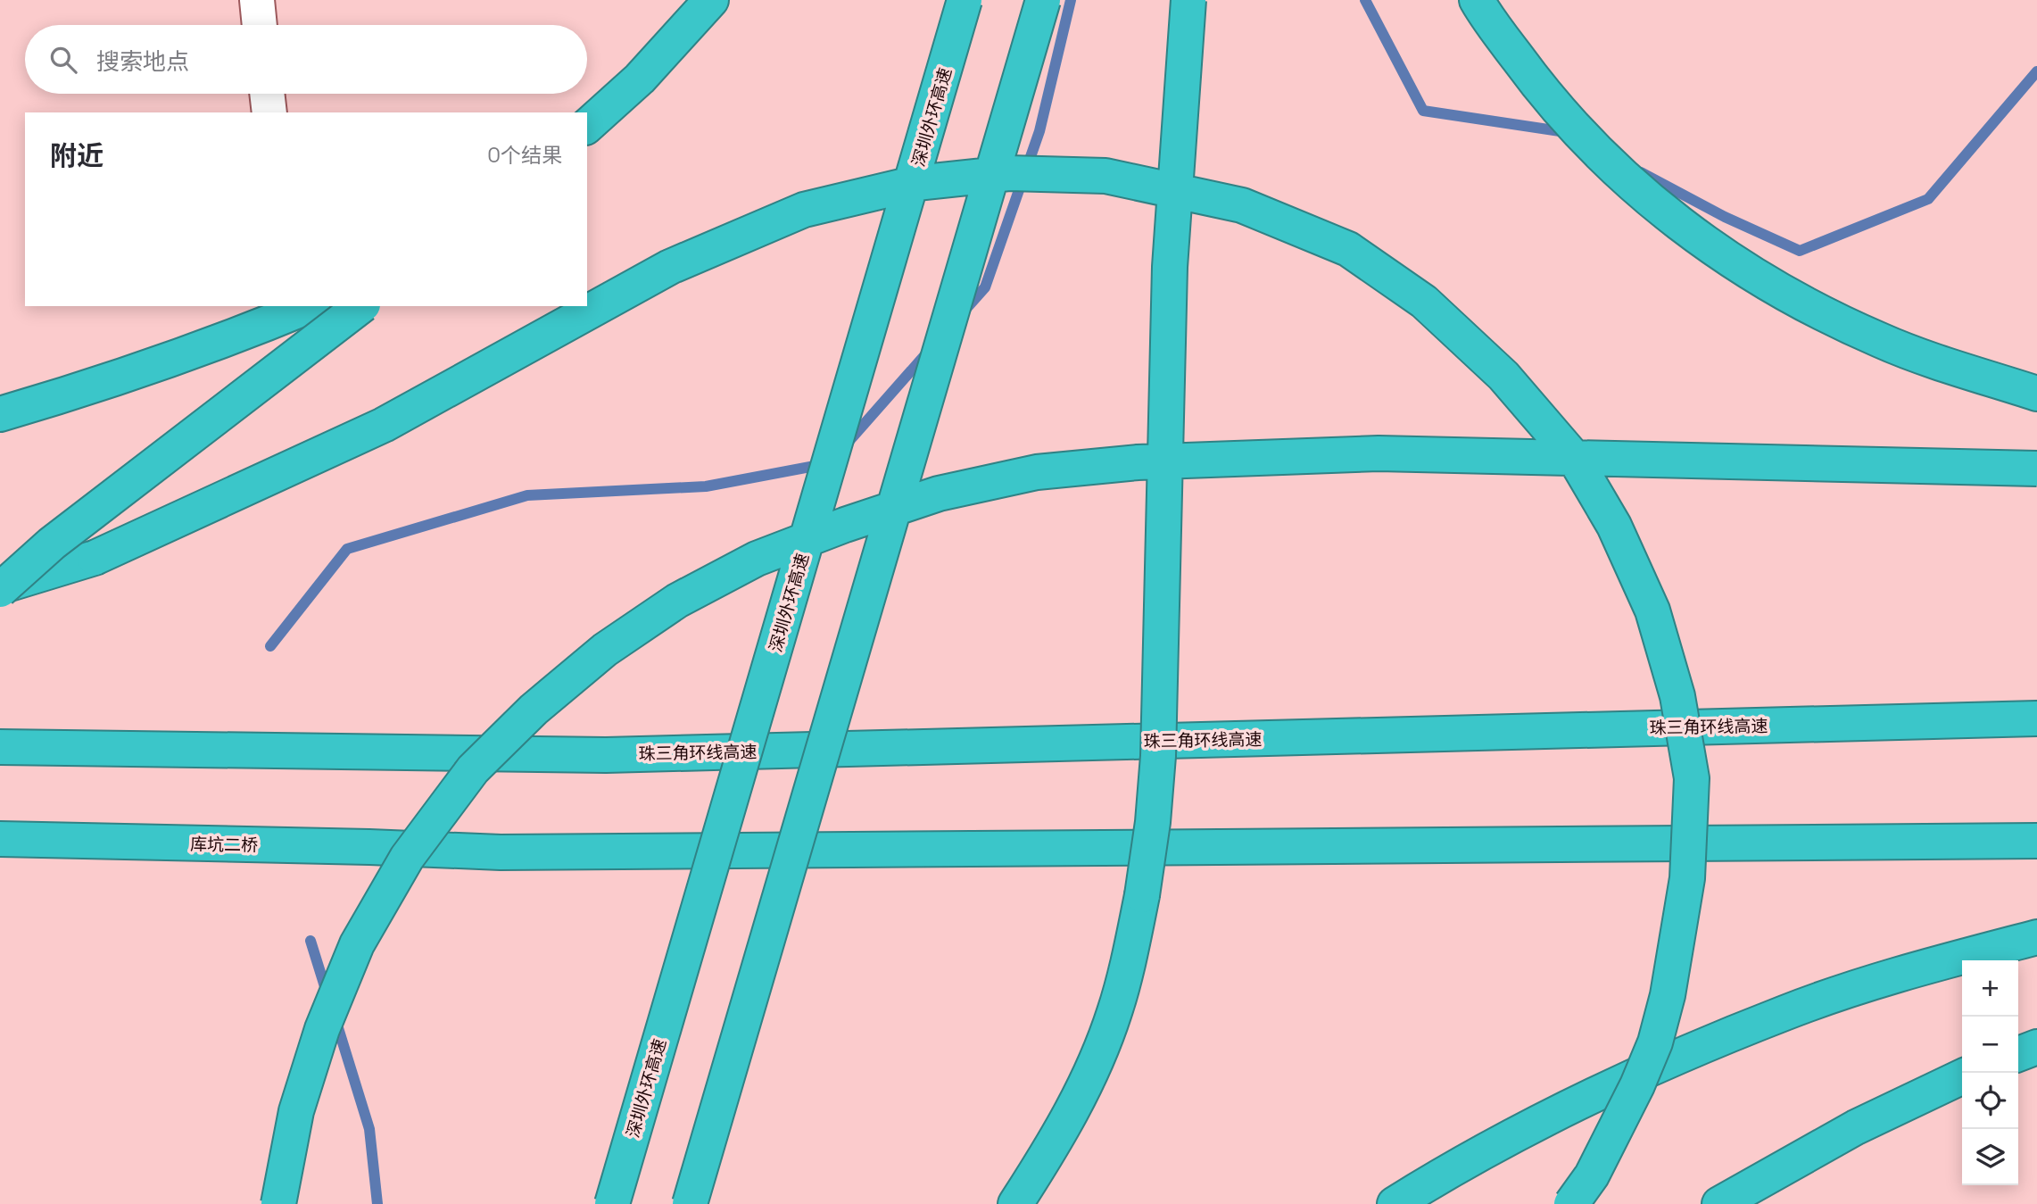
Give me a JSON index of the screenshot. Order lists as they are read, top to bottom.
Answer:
{
  "streets": {
    "highway": ["深圳外环高速", "珠三角环线高速", "库坑二桥"]
  },
  "page": {
    "search": "搜索地点",
    "heading": ["附近", "0个结果"],
    "map_buttons": ["+", "−"]
  }
}
